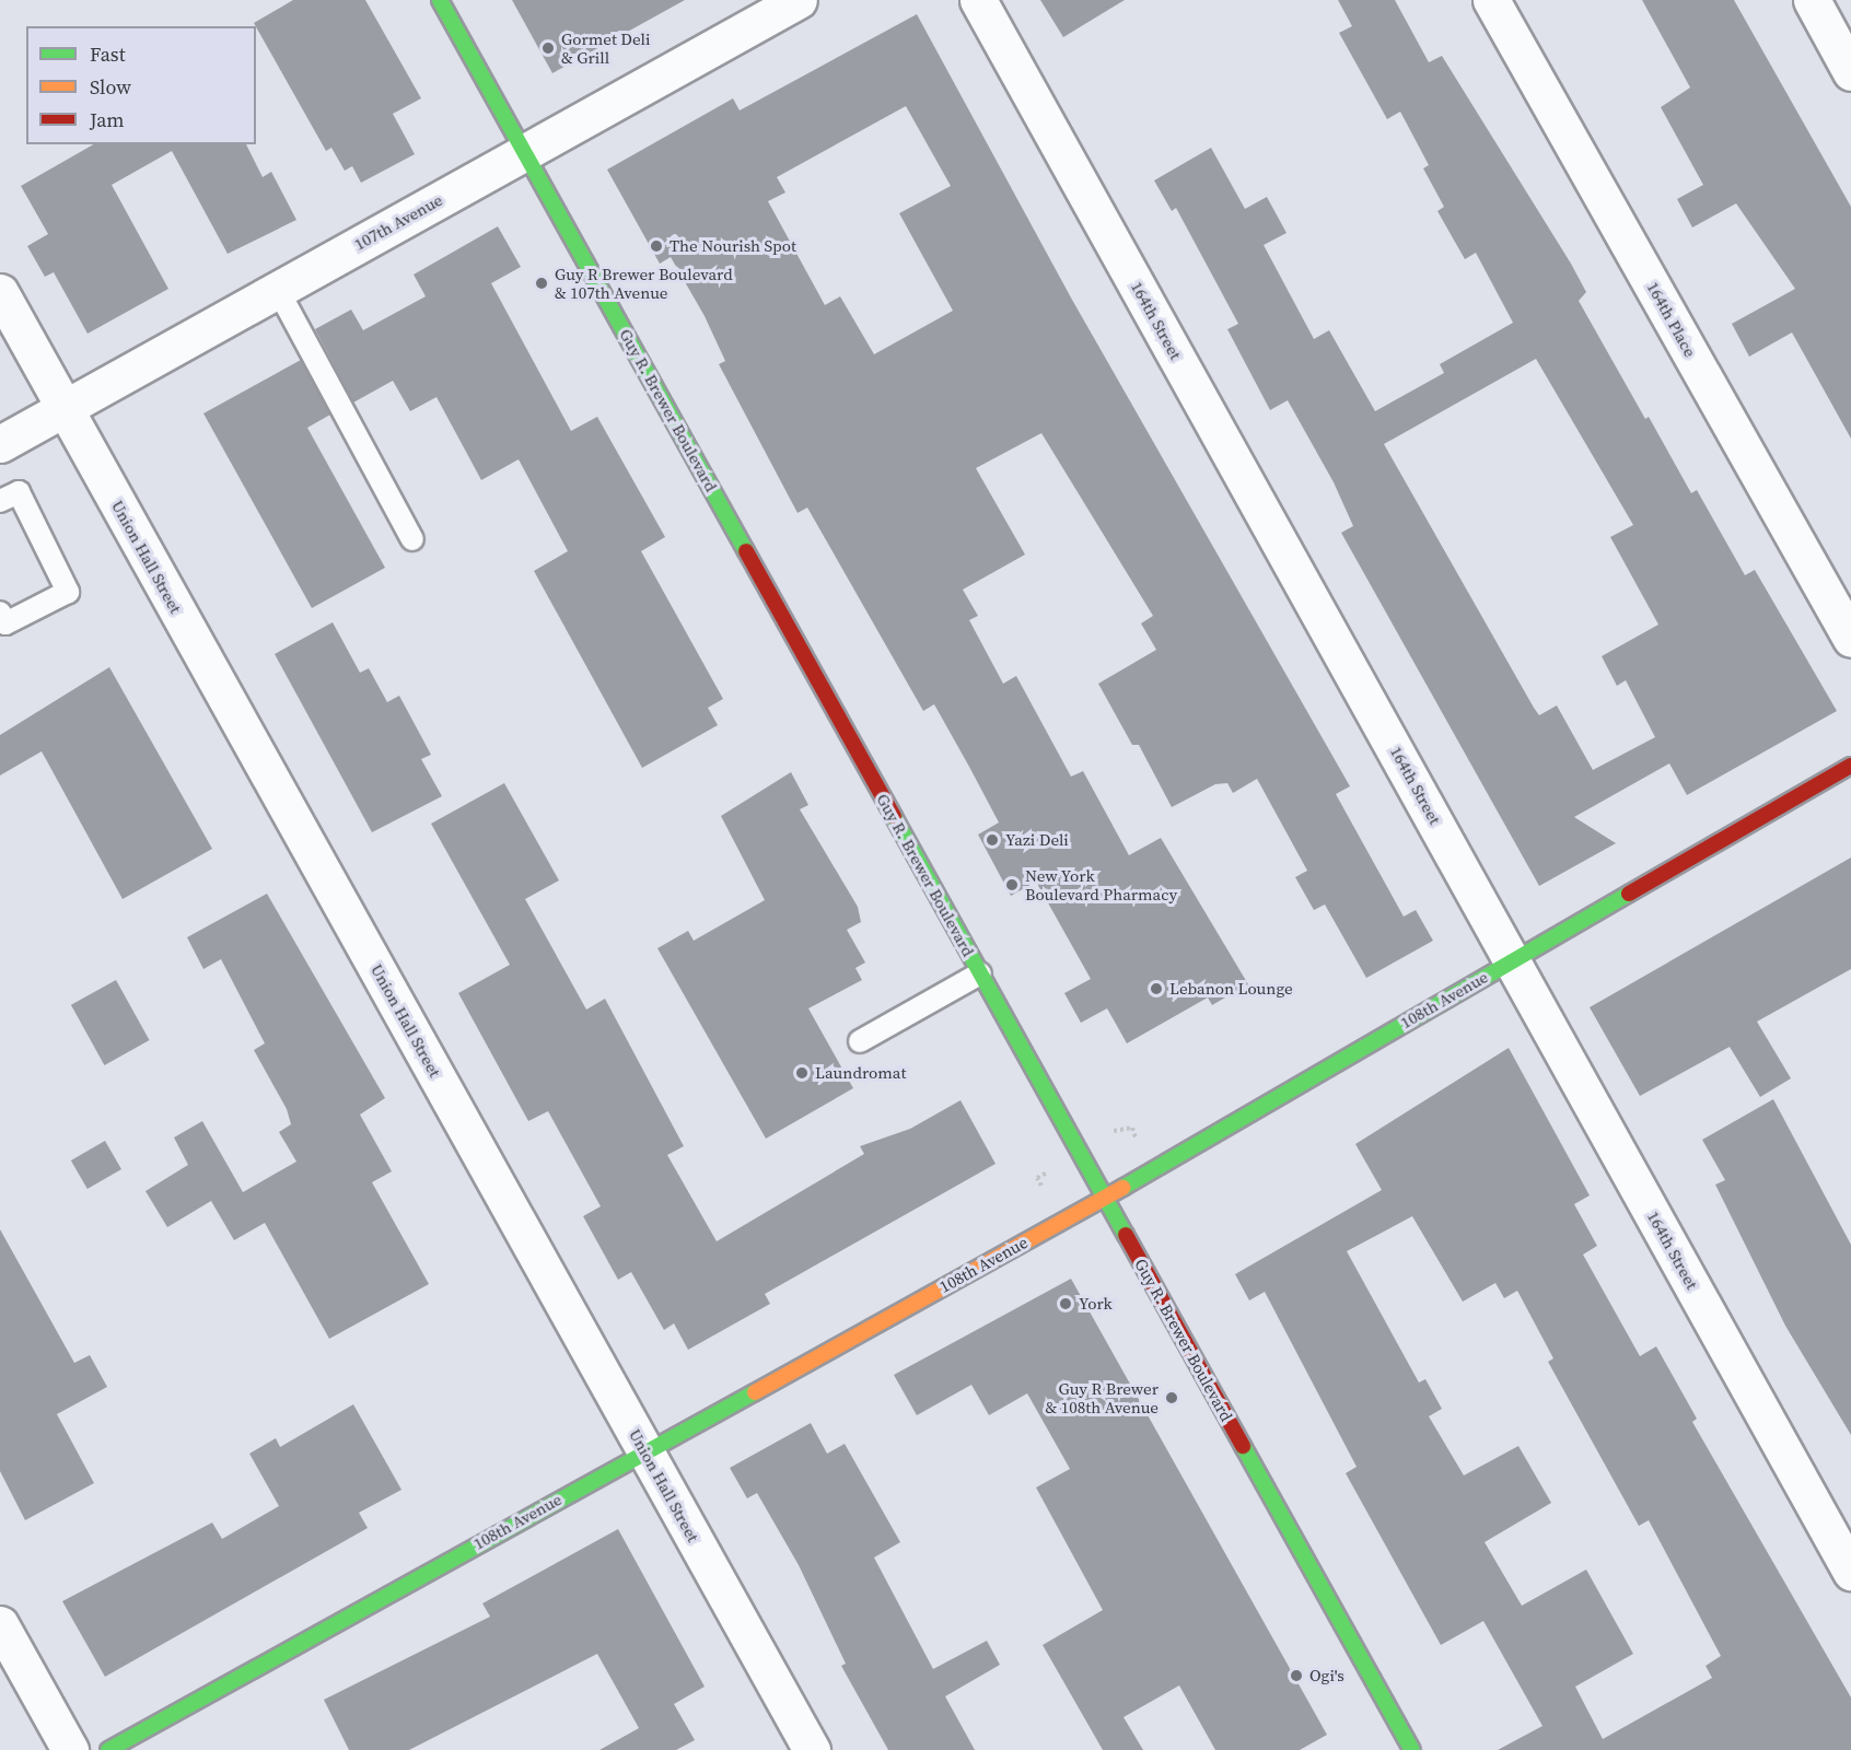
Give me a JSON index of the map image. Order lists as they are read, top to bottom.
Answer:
{
  "streets": {
    "street": [
      "107th Avenue",
      "164th Place",
      "164th Street",
      "Guy R. Brewer Boulevard",
      "Union Hall Street",
      "108th Avenue"
    ]
  },
  "crossings": [
    ["107th Avenue", "Guy R. Brewer Boulevard"],
    ["107th Avenue", "Union Hall Street"],
    ["164th Street", "108th Avenue"],
    ["Guy R. Brewer Boulevard", "108th Avenue"],
    ["Union Hall Street", "108th Avenue"]
  ],
  "places": [
    "Gormet Deli & Grill",
    "The Nourish Spot",
    "Guy R Brewer Boulevard & 107th Avenue",
    "Yazi Deli",
    "New York Boulevard Pharmacy",
    "Lebanon Lounge",
    "Laundromat",
    "York",
    "Guy R Brewer & 108th Avenue",
    "Ogi's"
  ],
  "legend": ["Fast", "Slow", "Jam"]
}
